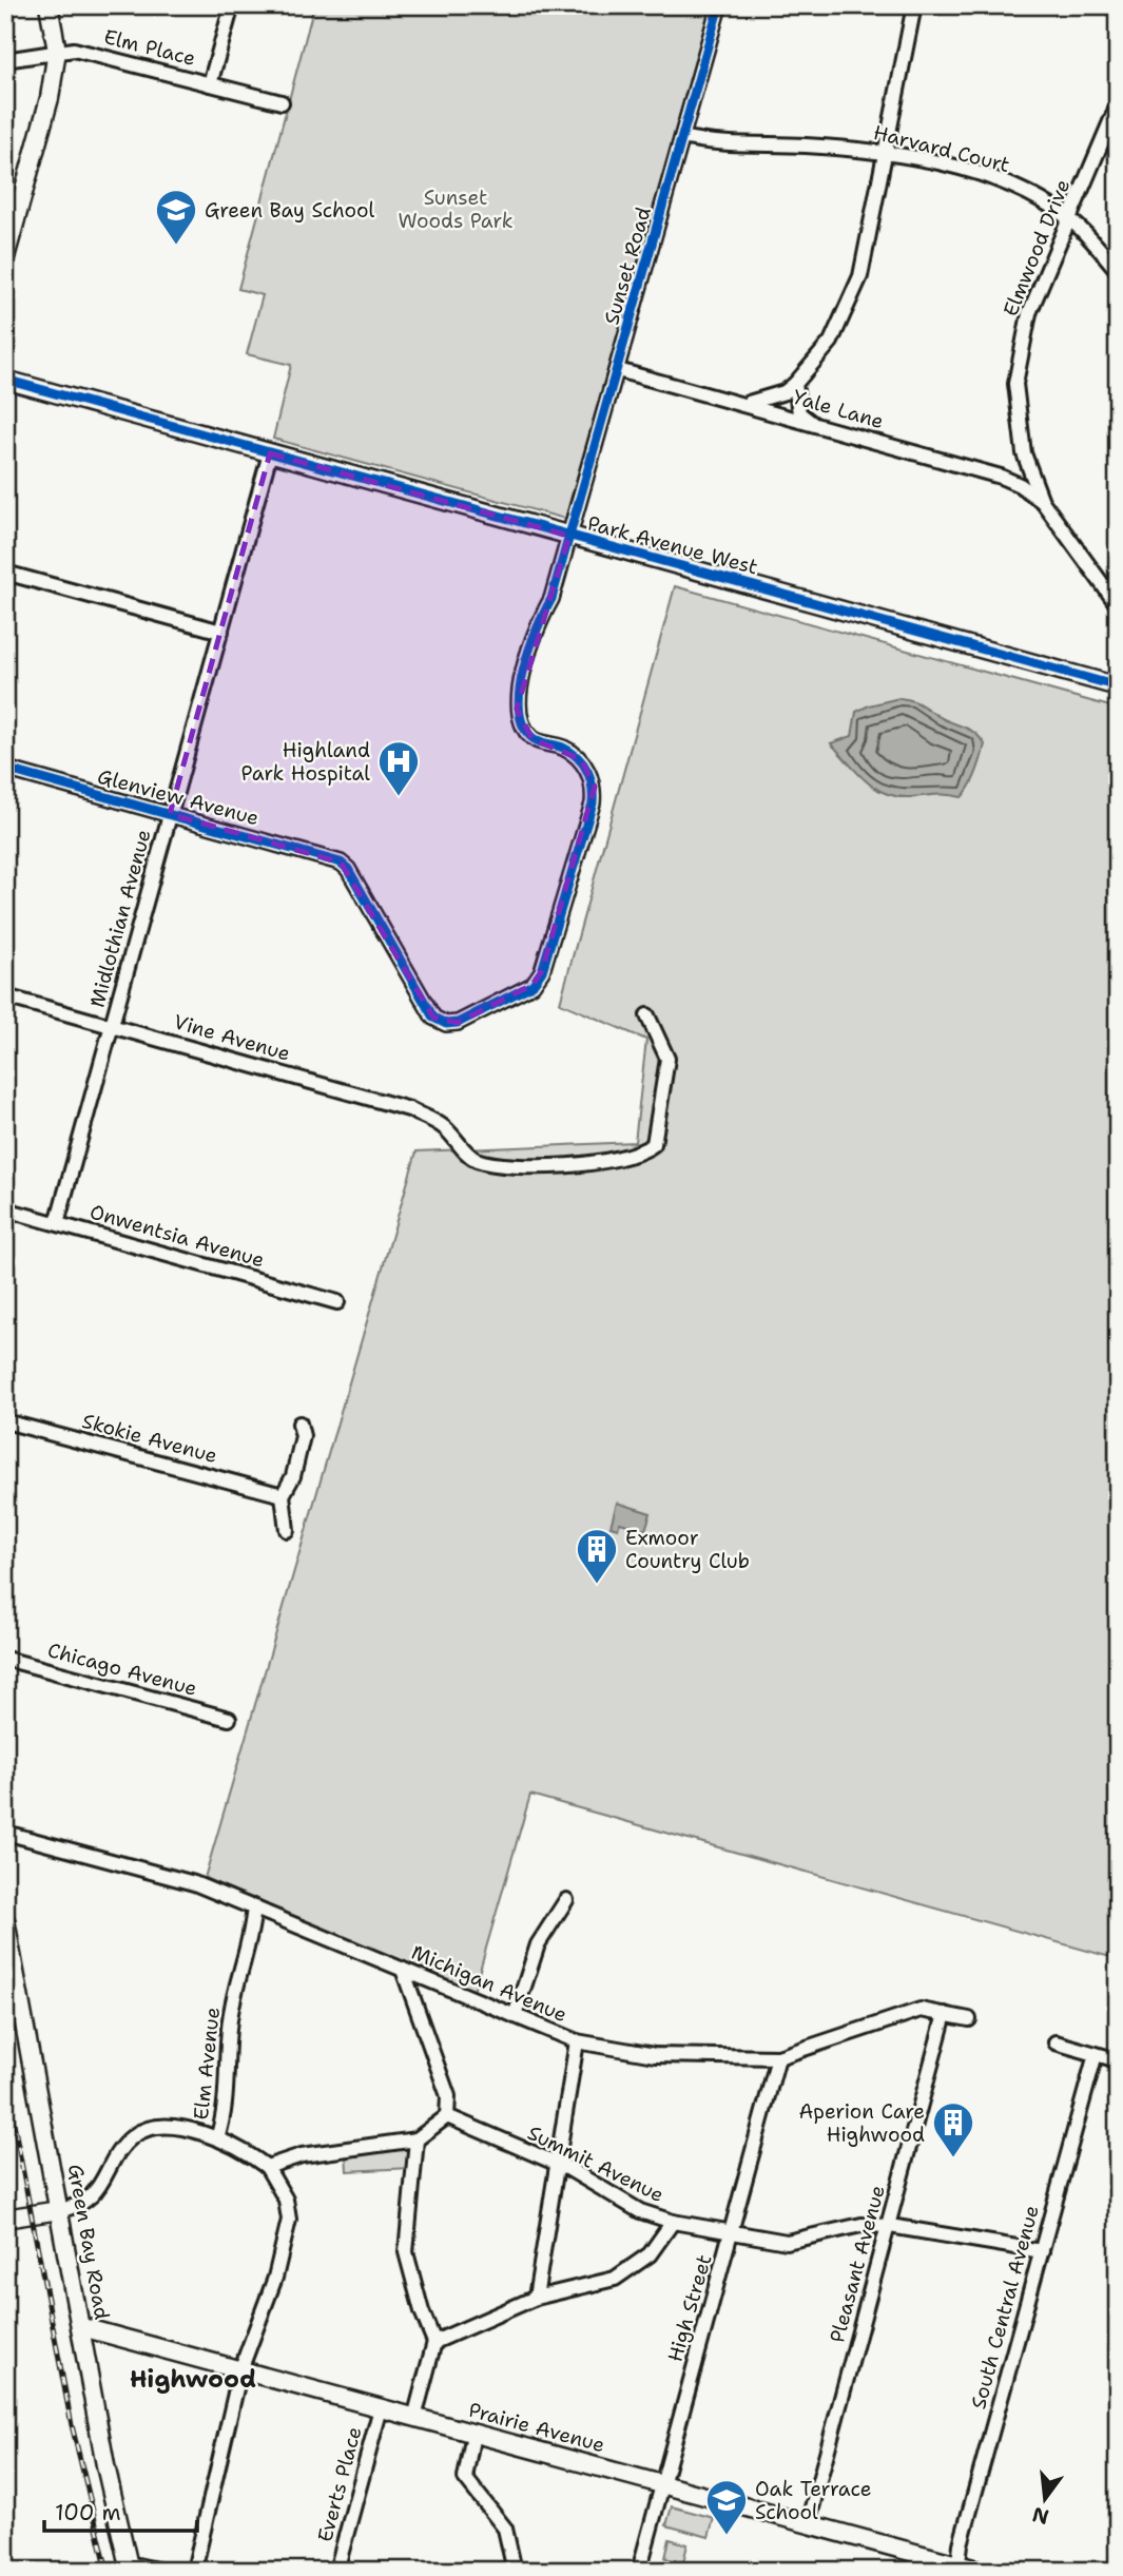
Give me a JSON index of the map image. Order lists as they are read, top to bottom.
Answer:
{
  "streets": {
    "main road": ["Park Avenue West", "Green Bay Road", "Prairie Avenue"],
    "street": [
      "Elm Place",
      "Harvard Court",
      "Elmwood Drive",
      "Sunset Road",
      "Yale Lane",
      "Glenview Avenue",
      "Midlothian Avenue",
      "Vine Avenue",
      "Onwentsia Avenue",
      "Skokie Avenue",
      "Chicago Avenue",
      "Michigan Avenue",
      "Elm Avenue",
      "Summit Avenue",
      "Pleasant Avenue",
      "South Central Avenue",
      "High Street",
      "Everts Place"
    ]
  },
  "crossings": [
    ["Harvard Court", "Elmwood Drive"],
    ["Harvard Court", "Sunset Road"],
    ["Elmwood Drive", "Yale Lane"],
    ["Sunset Road", "Yale Lane"],
    ["Sunset Road", "Park Avenue West"],
    ["Sunset Road", "Glenview Avenue"],
    ["Park Avenue West", "Midlothian Avenue"],
    ["Glenview Avenue", "Midlothian Avenue"],
    ["Midlothian Avenue", "Vine Avenue"],
    ["Midlothian Avenue", "Onwentsia Avenue"],
    ["Michigan Avenue", "Elm Avenue"],
    ["Michigan Avenue", "Pleasant Avenue"],
    ["Michigan Avenue", "High Street"],
    ["Elm Avenue", "Green Bay Road"],
    ["Elm Avenue", "Prairie Avenue"],
    ["Summit Avenue", "Pleasant Avenue"],
    ["Summit Avenue", "South Central Avenue"],
    ["Summit Avenue", "High Street"],
    ["Green Bay Road", "Prairie Avenue"],
    ["Pleasant Avenue", "Prairie Avenue"],
    ["South Central Avenue", "Prairie Avenue"],
    ["High Street", "Prairie Avenue"],
    ["Prairie Avenue", "Everts Place"]
  ],
  "districts": ["Highwood"],
  "parks": ["Sunset Woods Park"],
  "places": {
    "school or university": ["Green Bay School", "Oak Terrace School"],
    "hospital": ["Highland Park Hospital"],
    "building": ["Exmoor Country Club", "Aperion Care Highwood"]
  },
  "scale_bar": "100 m",
  "north": "bottom"
}
